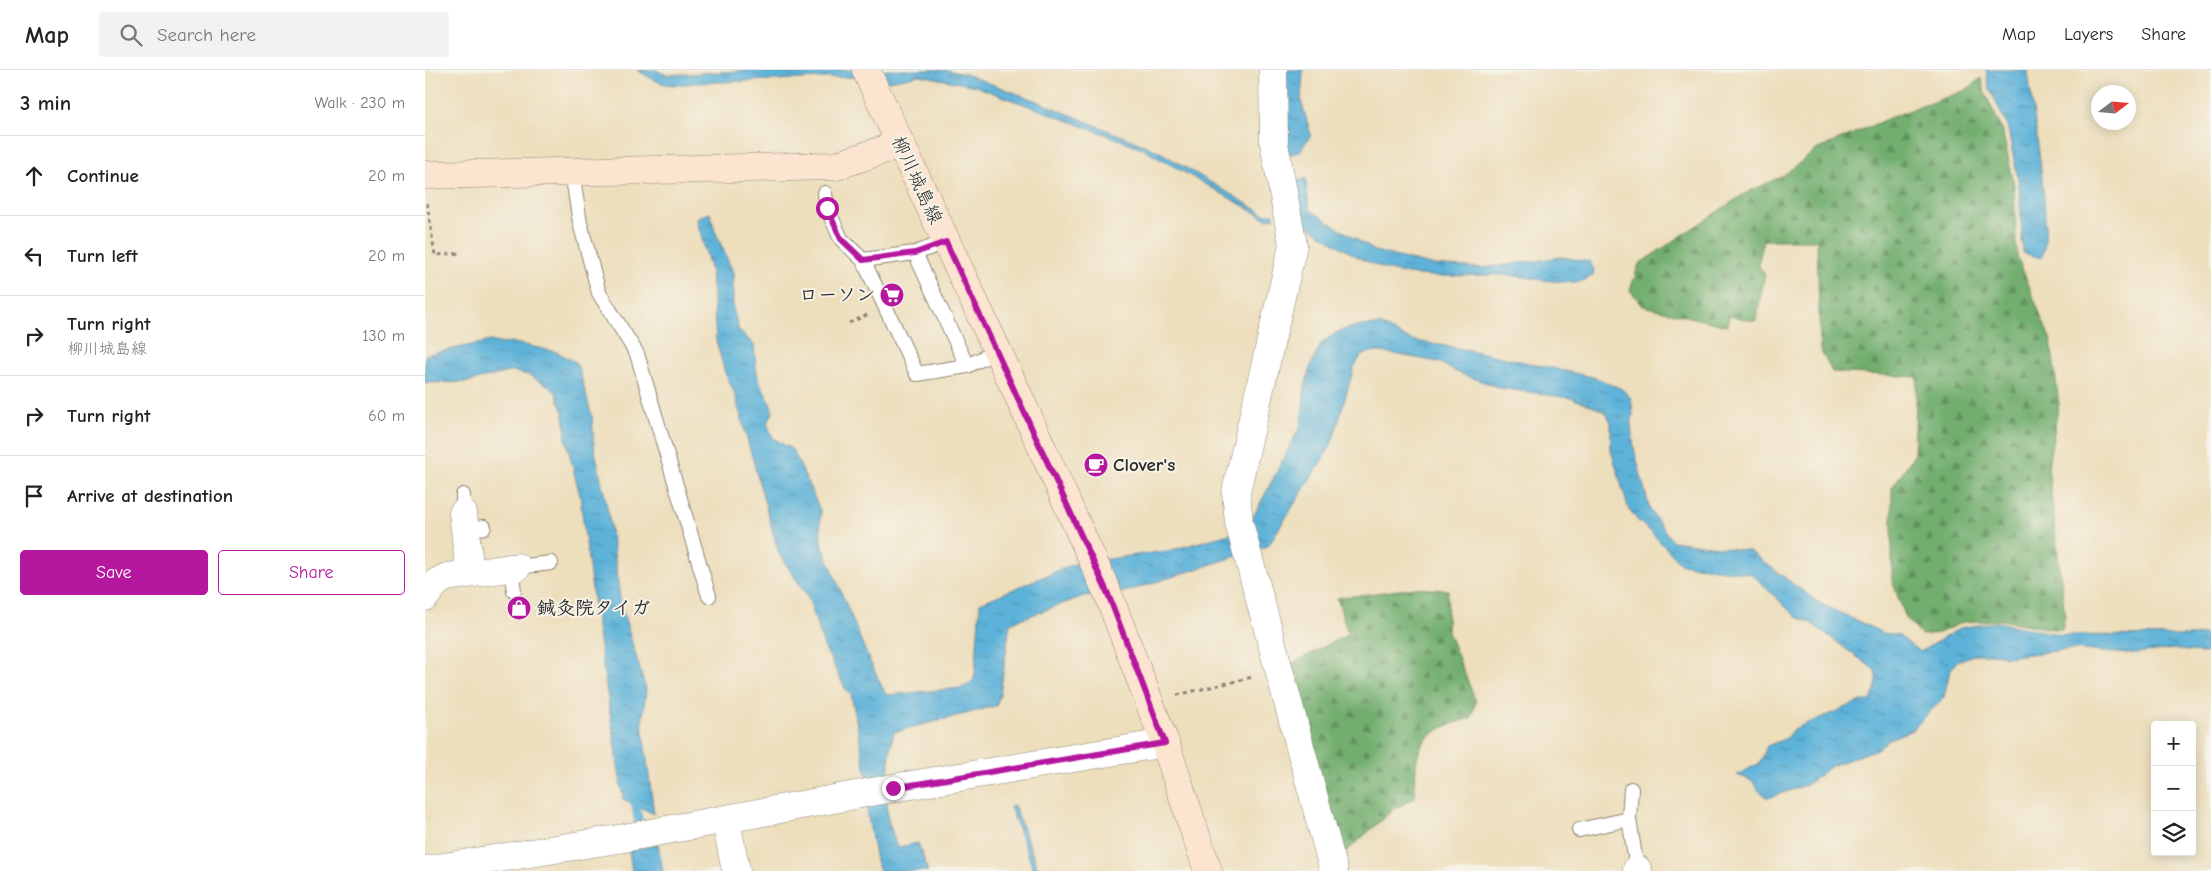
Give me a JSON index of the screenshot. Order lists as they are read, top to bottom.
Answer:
{
  "streets": {
    "main road": ["柳川城島線"]
  },
  "places": {
    "supermarket": ["ローソン"],
    "cafe": ["Clover's"],
    "shop": ["鍼灸院タイガ"]
  },
  "north": "right",
  "page": {
    "header": "Map",
    "search": "Search here",
    "nav": ["Map", "Layers", "Share"],
    "heading": ["3 min", "Walk · 230 m"],
    "list": [
      ["Continue", "20 m"],
      ["Turn left", "20 m"],
      ["Turn right", "柳川城島線", "130 m"],
      ["Turn right", "60 m"],
      "Arrive at destination"
    ],
    "buttons": ["Save", "Share"],
    "map_buttons": ["+", "−"]
  }
}
